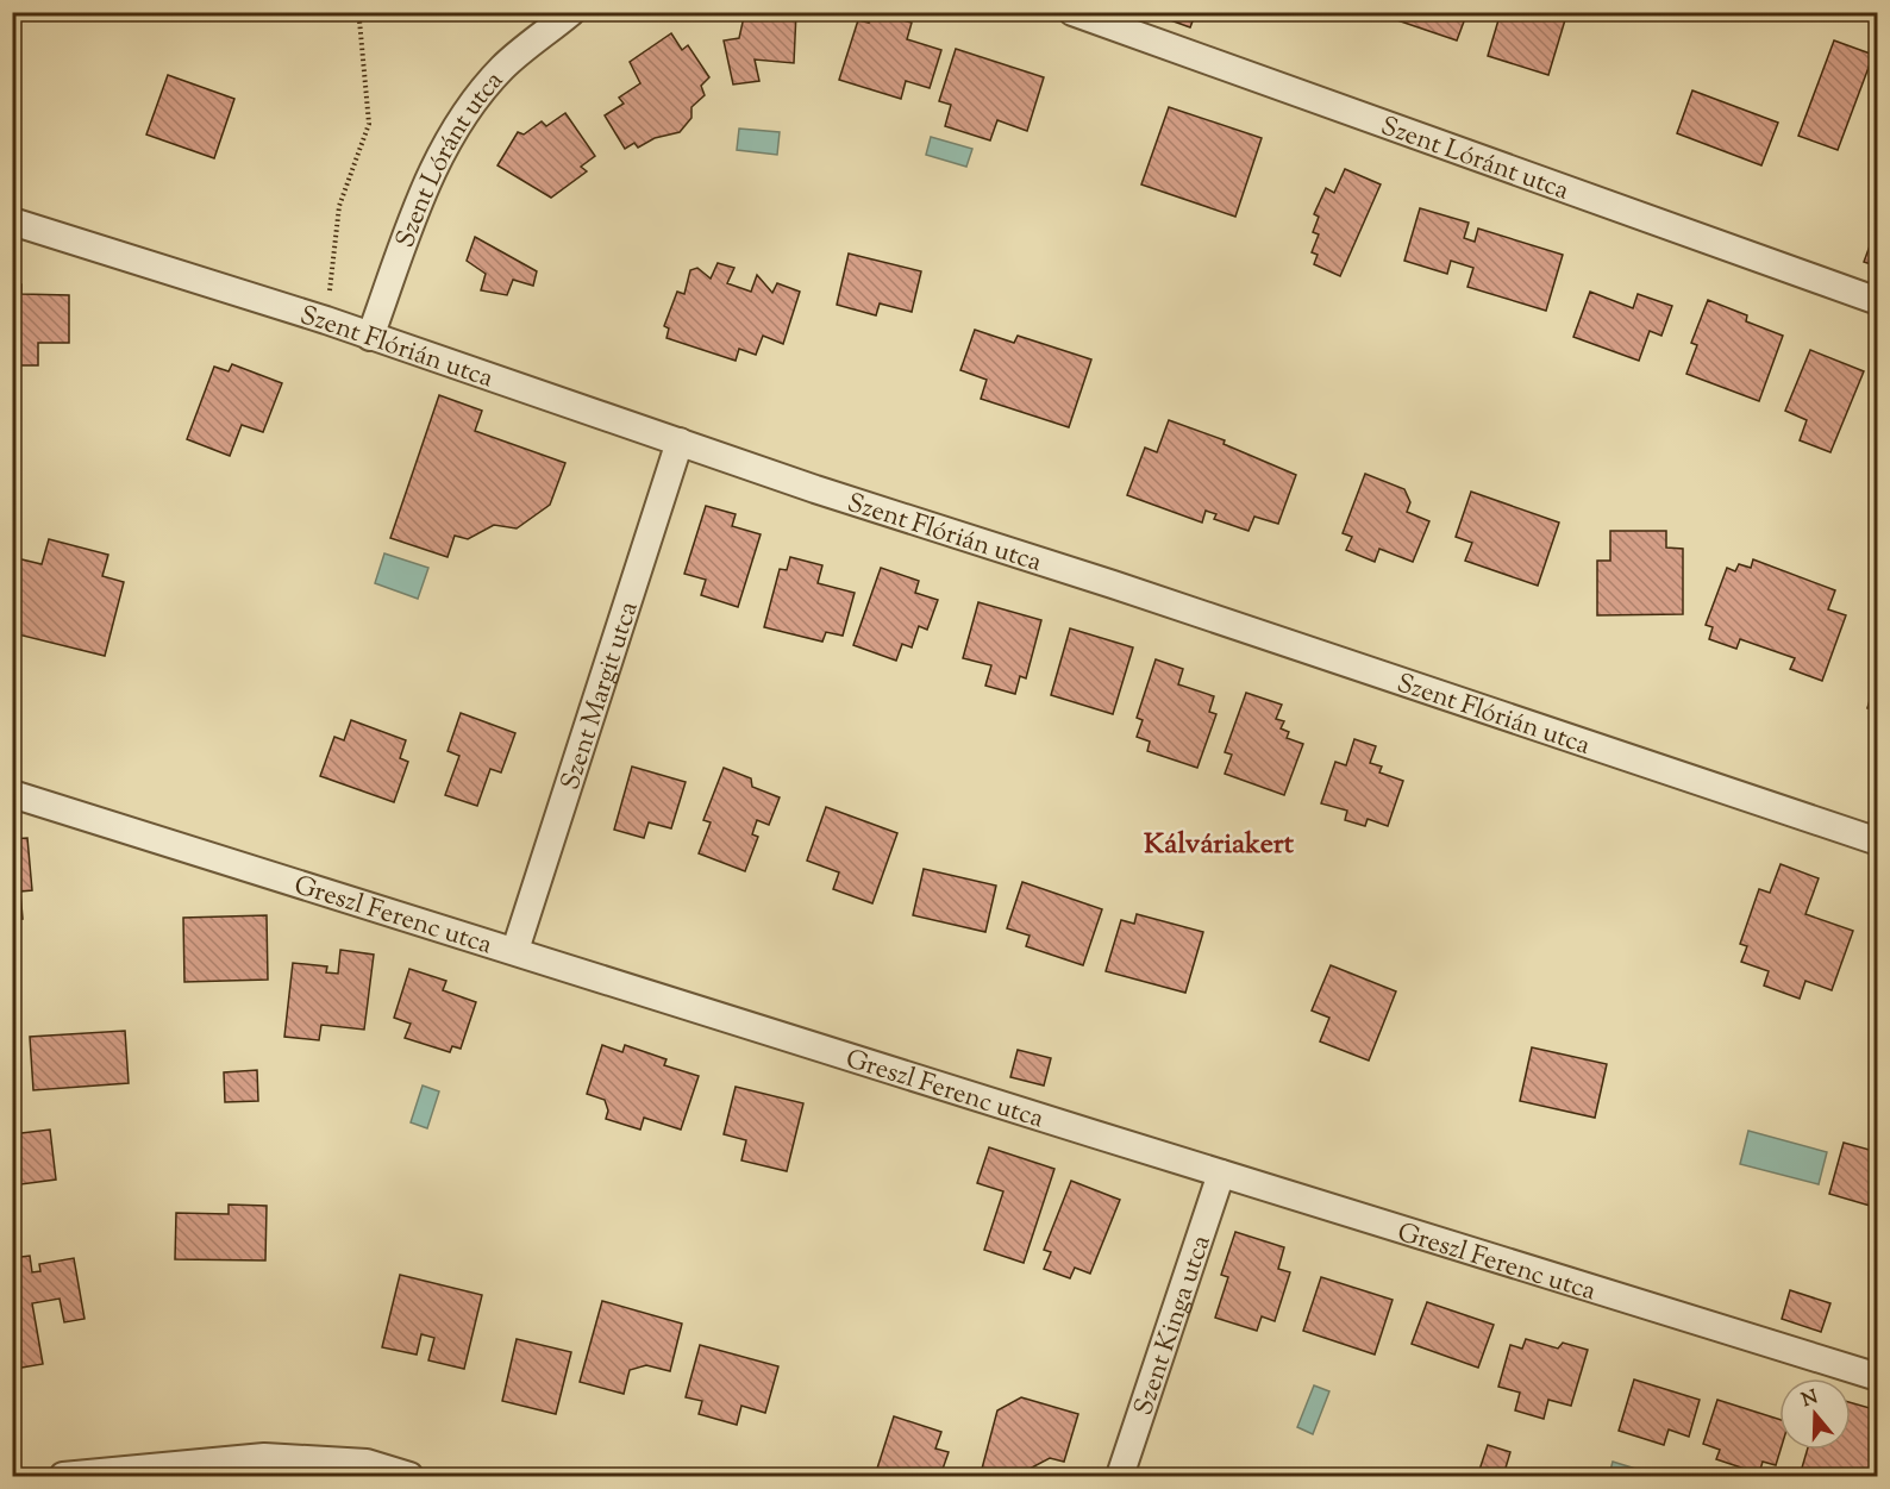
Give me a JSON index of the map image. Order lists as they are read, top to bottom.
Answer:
{
  "streets": {
    "street": [
      "Szent Lóránt utca",
      "Szent Flórián utca",
      "Szent Margit utca",
      "Greszl Ferenc utca",
      "Szent Kinga utca"
    ]
  },
  "crossings": [
    ["Szent Lóránt utca", "Szent Flórián utca"],
    ["Szent Flórián utca", "Szent Margit utca"],
    ["Szent Margit utca", "Greszl Ferenc utca"],
    ["Greszl Ferenc utca", "Szent Kinga utca"]
  ],
  "districts": ["Kálváriakert"],
  "north": "top"
}
